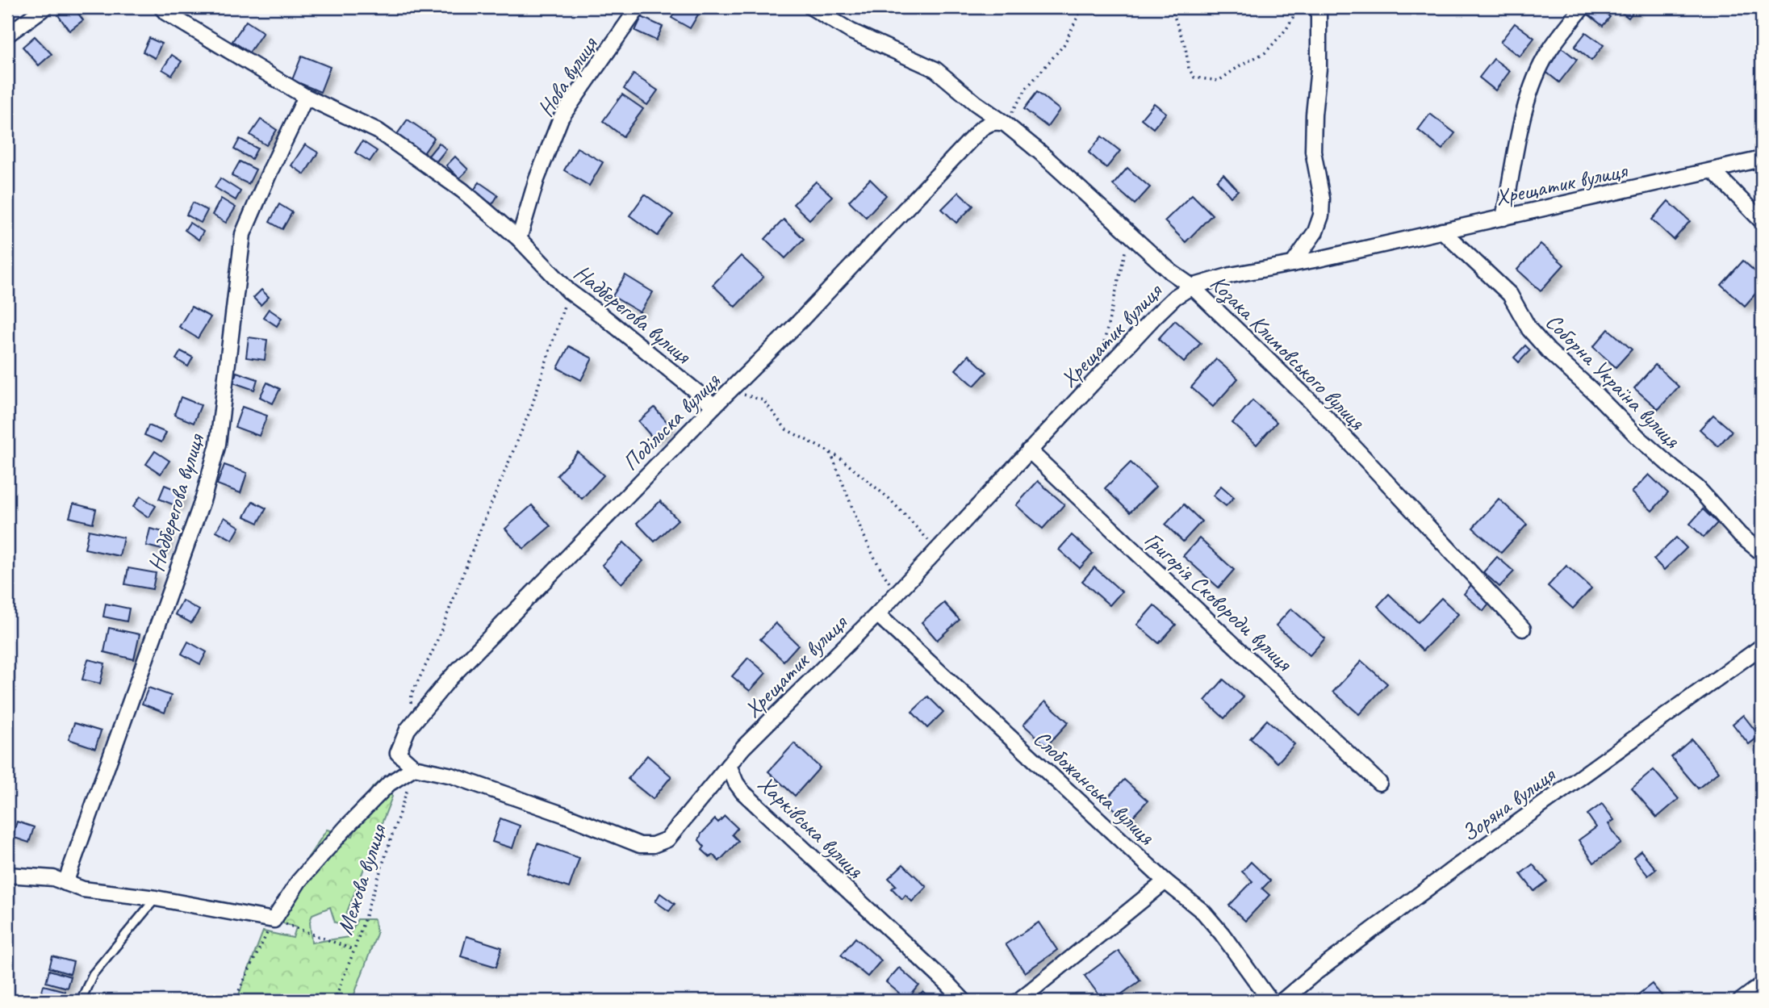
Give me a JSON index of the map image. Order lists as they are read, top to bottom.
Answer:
{
  "streets": {
    "street": [
      "Нова вулиця",
      "Хрещатик вулиця",
      "Надберегова вулиця",
      "Козака Климовського вулиця",
      "Соборна Україна вулиця",
      "Подільска вулиця",
      "Григорія Сковороди вулиця",
      "Слобожанська вулиця",
      "Зоряна вулиця",
      "Харківська вулиця"
    ],
    "path": ["Межова вулиця"]
  },
  "crossings": [
    ["Нова вулиця", "Надберегова вулиця"],
    ["Хрещатик вулиця", "Козака Климовського вулиця"],
    ["Хрещатик вулиця", "Соборна Україна вулиця"],
    ["Хрещатик вулиця", "Григорія Сковороди вулиця"],
    ["Хрещатик вулиця", "Слобожанська вулиця"],
    ["Хрещатик вулиця", "Харківська вулиця"],
    ["Надберегова вулиця", "Подільска вулиця"],
    ["Козака Климовського вулиця", "Подільска вулиця"],
    ["Подільска вулиця", "Харківська вулиця"]
  ]
}
